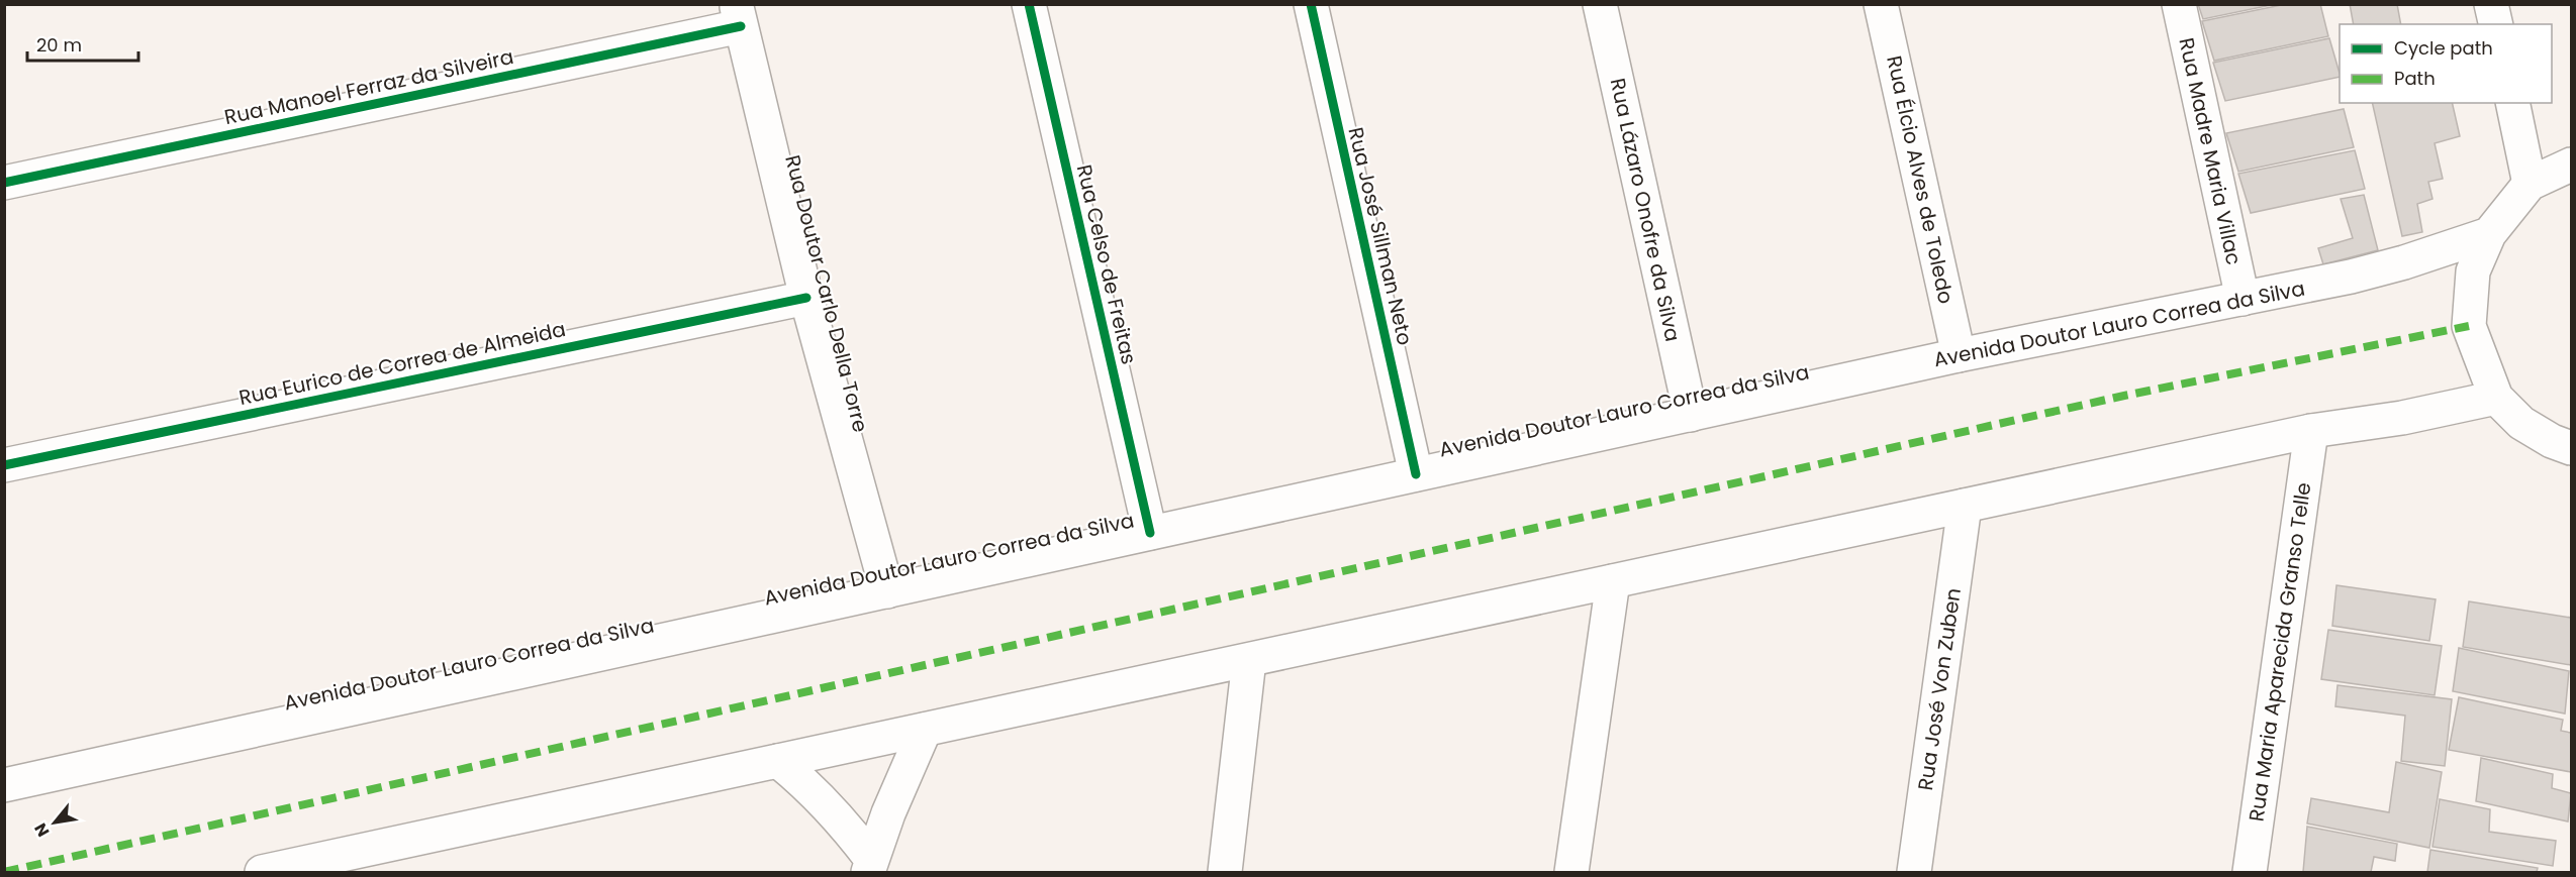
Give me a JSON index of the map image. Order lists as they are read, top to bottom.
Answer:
{
  "streets": {
    "street": [
      "Rua Manoel Ferraz da Silveira",
      "Rua Madre Maria Villac",
      "Rua Élcio Alves de Toledo",
      "Rua Lázaro Onofre da Silva",
      "Rua José Sillman Neto",
      "Rua Celso de Freitas",
      "Rua Doutor Carlo Della Torre",
      "Avenida Doutor Lauro Correa da Silva",
      "Rua Eurico de Correa de Almeida",
      "Rua Maria Aparecida Granso Telle",
      "Rua José Von Zuben"
    ]
  },
  "crossings": [
    ["Rua Manoel Ferraz da Silveira", "Rua Doutor Carlo Della Torre"],
    ["Rua Madre Maria Villac", "Avenida Doutor Lauro Correa da Silva"],
    ["Rua Élcio Alves de Toledo", "Avenida Doutor Lauro Correa da Silva"],
    ["Rua Lázaro Onofre da Silva", "Avenida Doutor Lauro Correa da Silva"],
    ["Rua José Sillman Neto", "Avenida Doutor Lauro Correa da Silva"],
    ["Rua Celso de Freitas", "Avenida Doutor Lauro Correa da Silva"],
    ["Rua Doutor Carlo Della Torre", "Avenida Doutor Lauro Correa da Silva"],
    ["Rua Doutor Carlo Della Torre", "Rua Eurico de Correa de Almeida"]
  ],
  "legend": ["Cycle path", "Path"],
  "scale_bar": "20 m",
  "north": "bottom left"
}
